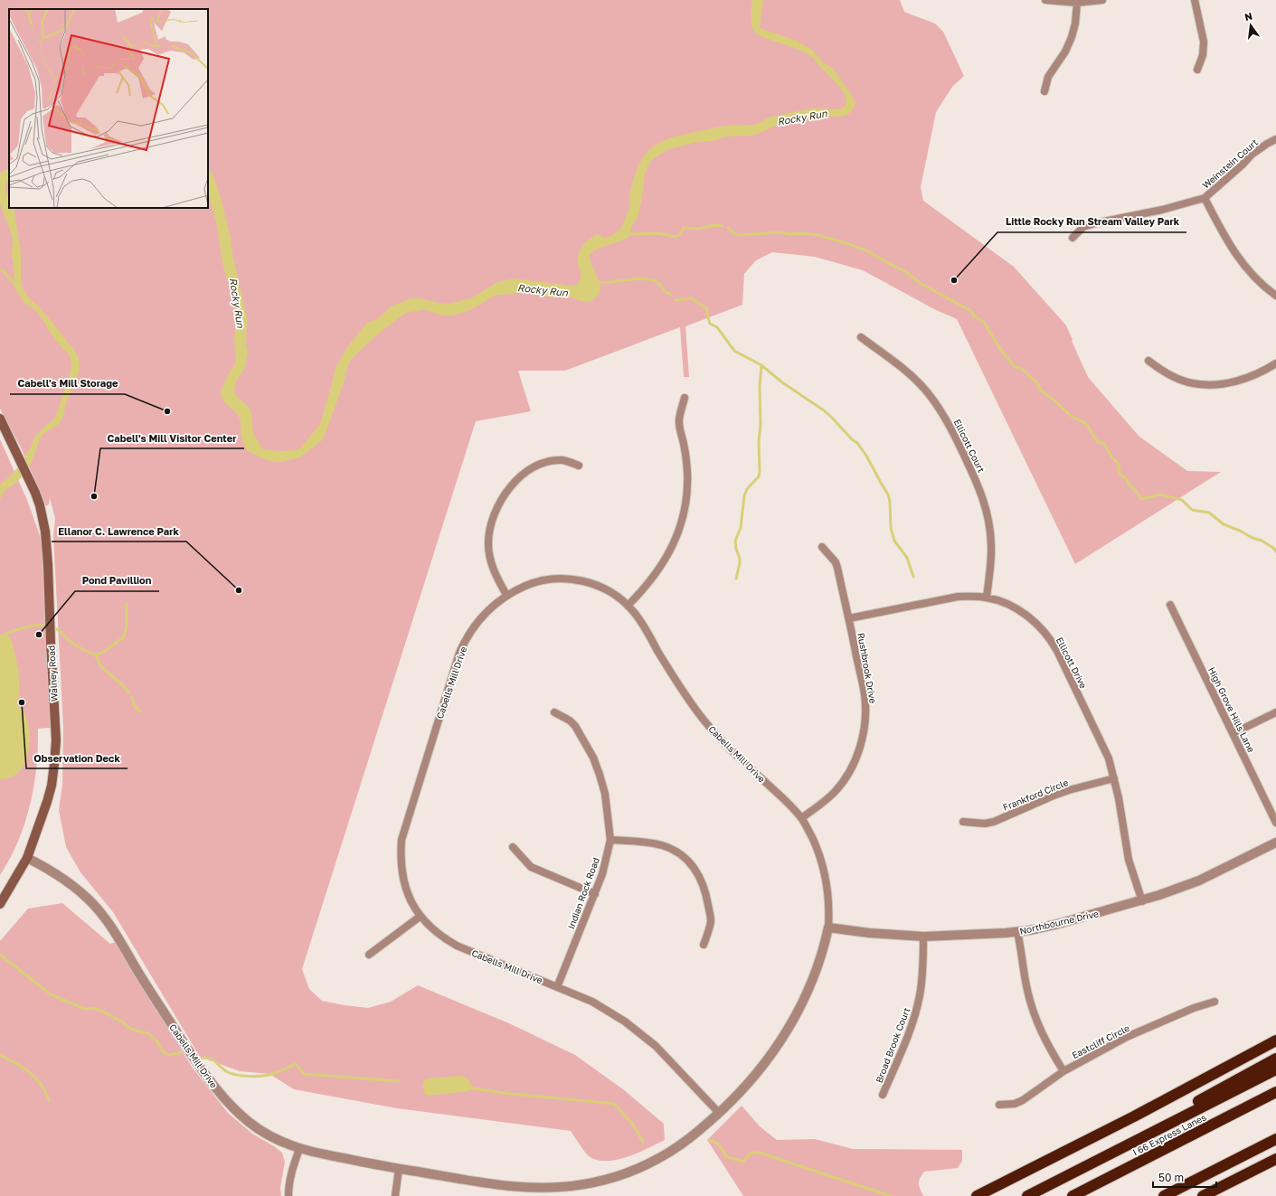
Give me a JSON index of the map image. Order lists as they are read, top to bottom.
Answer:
{
  "streets": {
    "highway": ["I 66 Express Lanes"],
    "main road": ["Walney Road"],
    "street": [
      "Weinstein Court",
      "Ellicott Court",
      "Ellicott Drive",
      "Rushbrook Drive",
      "Cabells Mill Drive",
      "High Grove Hills Lane",
      "Frankford Circle",
      "Indian Rock Road",
      "Northbourne Drive",
      "Eastcliff Circle",
      "Broad Brook Court"
    ]
  },
  "crossings": [
    ["Ellicott Court", "Ellicott Drive"],
    ["Ellicott Drive", "Rushbrook Drive"],
    ["Ellicott Drive", "Frankford Circle"],
    ["Ellicott Drive", "Northbourne Drive"],
    ["Rushbrook Drive", "Cabells Mill Drive"],
    ["Walney Road", "Cabells Mill Drive"],
    ["Cabells Mill Drive", "Indian Rock Road"],
    ["Cabells Mill Drive", "Northbourne Drive"],
    ["Northbourne Drive", "Broad Brook Court"]
  ],
  "water": ["Rocky Run"],
  "places": [
    "Little Rocky Run Stream Valley Park",
    "Cabell's Mill Storage",
    "Cabell's Mill Visitor Center",
    "Ellanor C. Lawrence Park",
    "Pond Pavillion",
    "Observation Deck"
  ],
  "scale_bar": "50 m",
  "north": "top"
}
